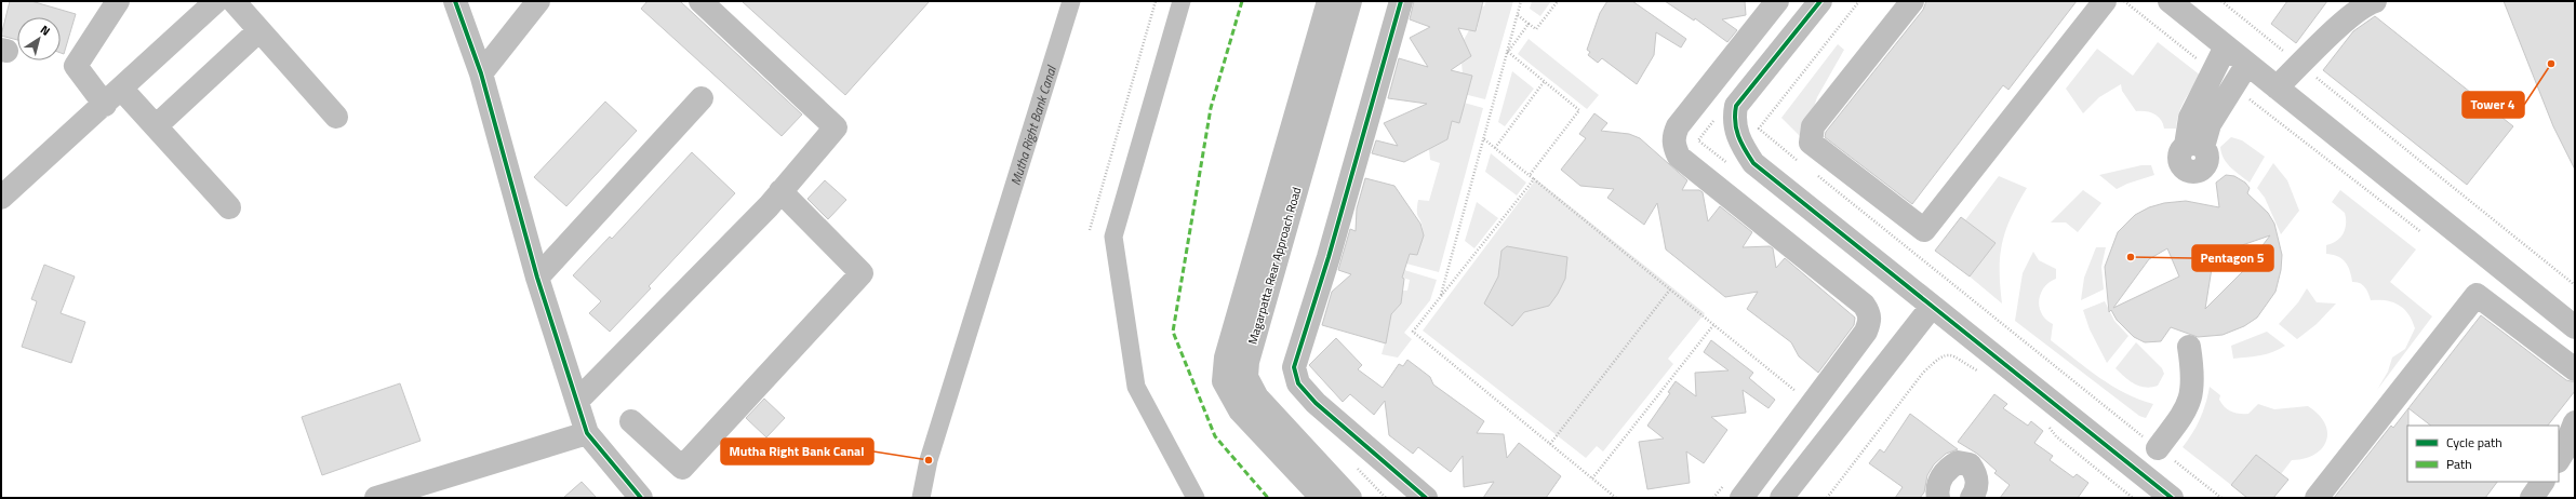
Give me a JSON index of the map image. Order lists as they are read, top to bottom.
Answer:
{
  "streets": {
    "street": ["Magarpatta Rear Approach Road"]
  },
  "water": ["Mutha Right Bank Canal"],
  "places": ["Tower 4", "Pentagon 5", "Mutha Right Bank Canal"],
  "legend": ["Cycle path", "Path"],
  "north": "top right"
}
